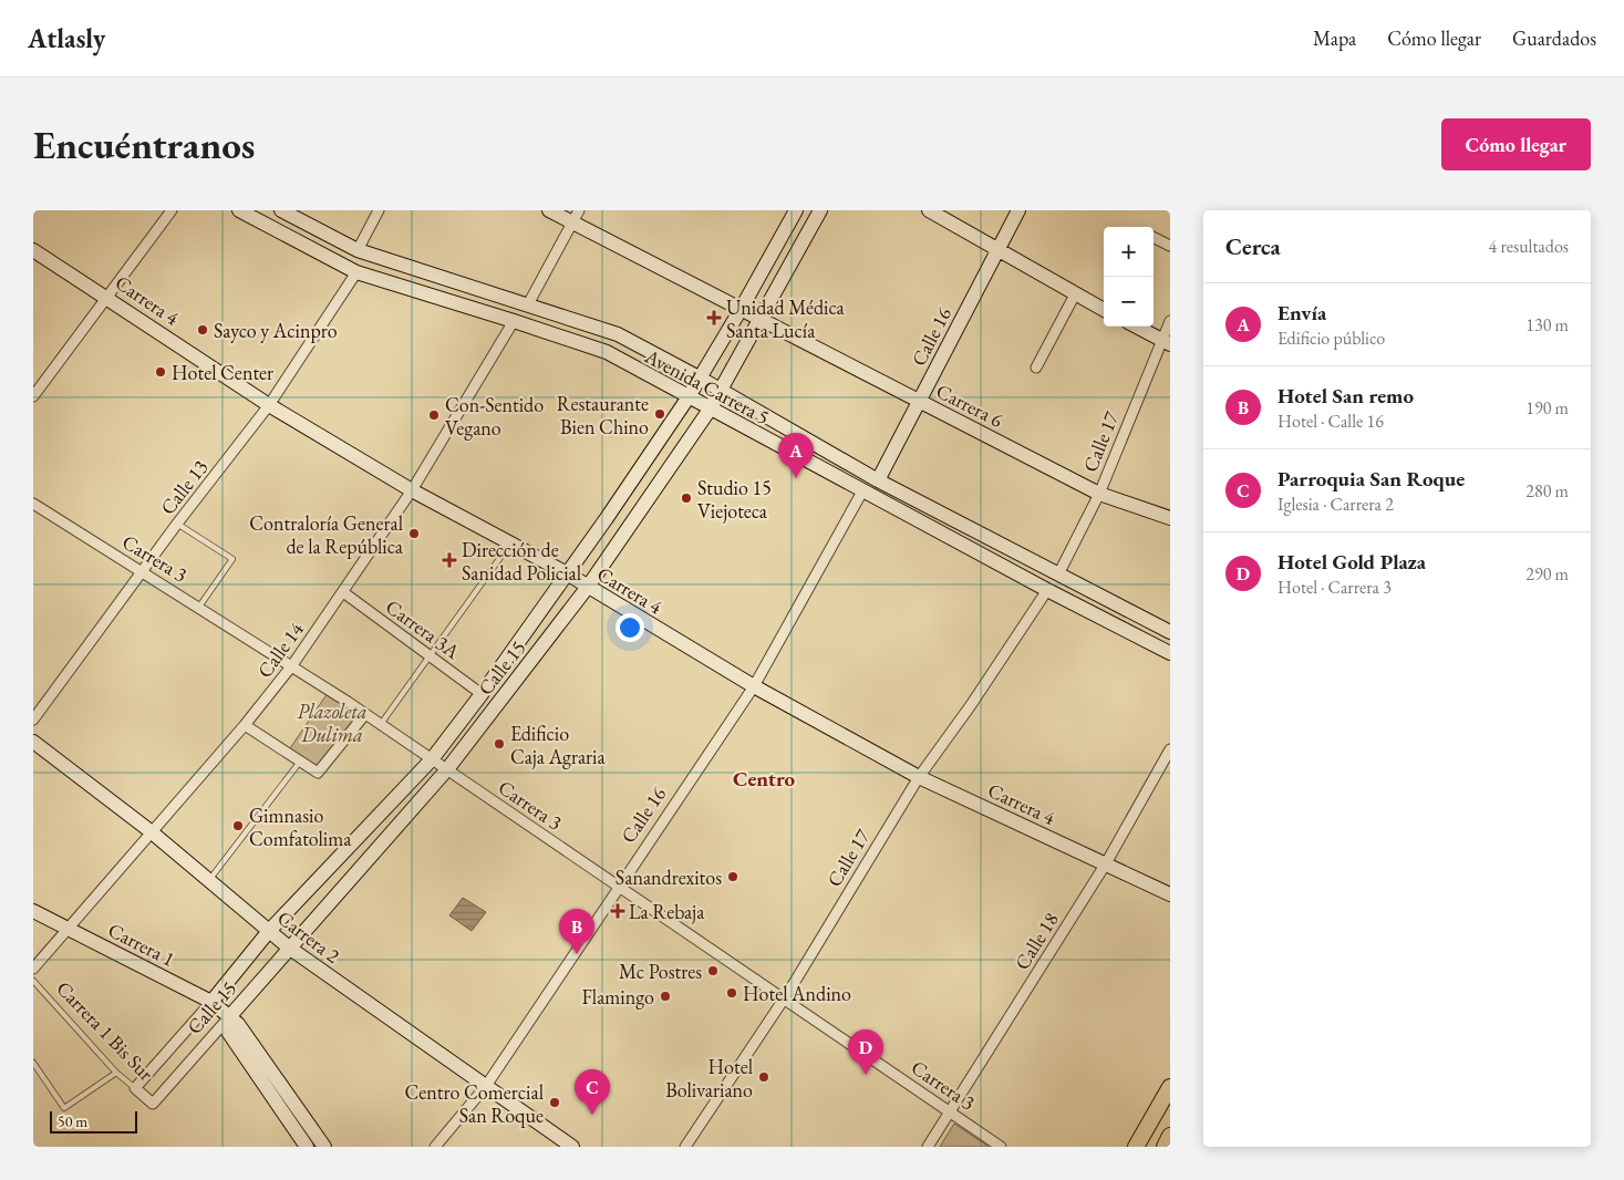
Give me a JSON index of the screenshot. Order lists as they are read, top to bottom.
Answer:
{
  "streets": {
    "main road": [
      "Carrera 4",
      "Calle 16",
      "Avenida Carrera 5",
      "Carrera 6",
      "Calle 15",
      "Carrera 2",
      "Carrera 1"
    ],
    "street": [
      "Calle 17",
      "Calle 13",
      "Carrera 3",
      "Carrera 3A",
      "Calle 14",
      "Calle 18",
      "Carrera 1 Bis Sur"
    ]
  },
  "crossings": [
    ["Carrera 4", "Calle 16"],
    ["Carrera 4", "Calle 17"],
    ["Carrera 4", "Calle 13"],
    ["Carrera 4", "Calle 14"],
    ["Carrera 4", "Calle 15"],
    ["Carrera 4", "Calle 18"],
    ["Calle 16", "Avenida Carrera 5"],
    ["Calle 16", "Carrera 6"],
    ["Calle 16", "Carrera 3"],
    ["Calle 16", "Carrera 2"],
    ["Avenida Carrera 5", "Calle 17"],
    ["Avenida Carrera 5", "Calle 13"],
    ["Avenida Carrera 5", "Calle 14"],
    ["Avenida Carrera 5", "Calle 15"],
    ["Carrera 6", "Calle 17"],
    ["Carrera 6", "Calle 15"],
    ["Calle 17", "Carrera 3"],
    ["Calle 13", "Carrera 3"],
    ["Carrera 3", "Calle 14"],
    ["Carrera 3", "Calle 15"],
    ["Carrera 3", "Calle 18"],
    ["Carrera 3A", "Calle 14"],
    ["Carrera 3A", "Calle 15"],
    ["Calle 14", "Carrera 2"],
    ["Calle 14", "Carrera 1"],
    ["Calle 15", "Carrera 2"],
    ["Calle 15", "Carrera 1"],
    ["Calle 15", "Carrera 1 Bis Sur"]
  ],
  "districts": ["Centro"],
  "parks": ["Plazoleta Dulima"],
  "places": {
    "health": ["Unidad Médica Santa Lucía", "Dirección de Sanidad Policial", "La Rebaja"],
    "other": [
      "Sayco y Acinpro",
      "Hotel Center",
      "Restaurante Bien Chino",
      "Con-Sentido Vegano",
      "Studio 15 Viejoteca",
      "Contraloría General de la República",
      "Edificio Caja Agraria",
      "Gimnasio Comfatolima",
      "Sanandrexitos",
      "Mc Postres",
      "Hotel Andino",
      "Flamingo",
      "Hotel Bolivariano",
      "Centro Comercial San Roque"
    ]
  },
  "scale_bar": "50 m",
  "page": {
    "header": "Atlasly",
    "nav": ["Mapa", "Cómo llegar", "Guardados"],
    "buttons": "Cómo llegar",
    "title": "Encuéntranos",
    "heading": ["Cerca", "4 resultados"],
    "map_buttons": ["+", "−"],
    "list": [
      {
        "mark": "A",
        "name": "Envía",
        "note": "Edificio público",
        "value": "130 m"
      },
      {
        "mark": "B",
        "name": "Hotel San remo",
        "note": "Hotel · Calle 16",
        "value": "190 m"
      },
      {
        "mark": "C",
        "name": "Parroquia San Roque",
        "note": "Iglesia · Carrera 2",
        "value": "280 m"
      },
      {
        "mark": "D",
        "name": "Hotel Gold Plaza",
        "note": "Hotel · Carrera 3",
        "value": "290 m"
      }
    ],
    "pins": [
      "A",
      "B",
      "D",
      "C"
    ],
    "scale": "50 m"
  }
}
